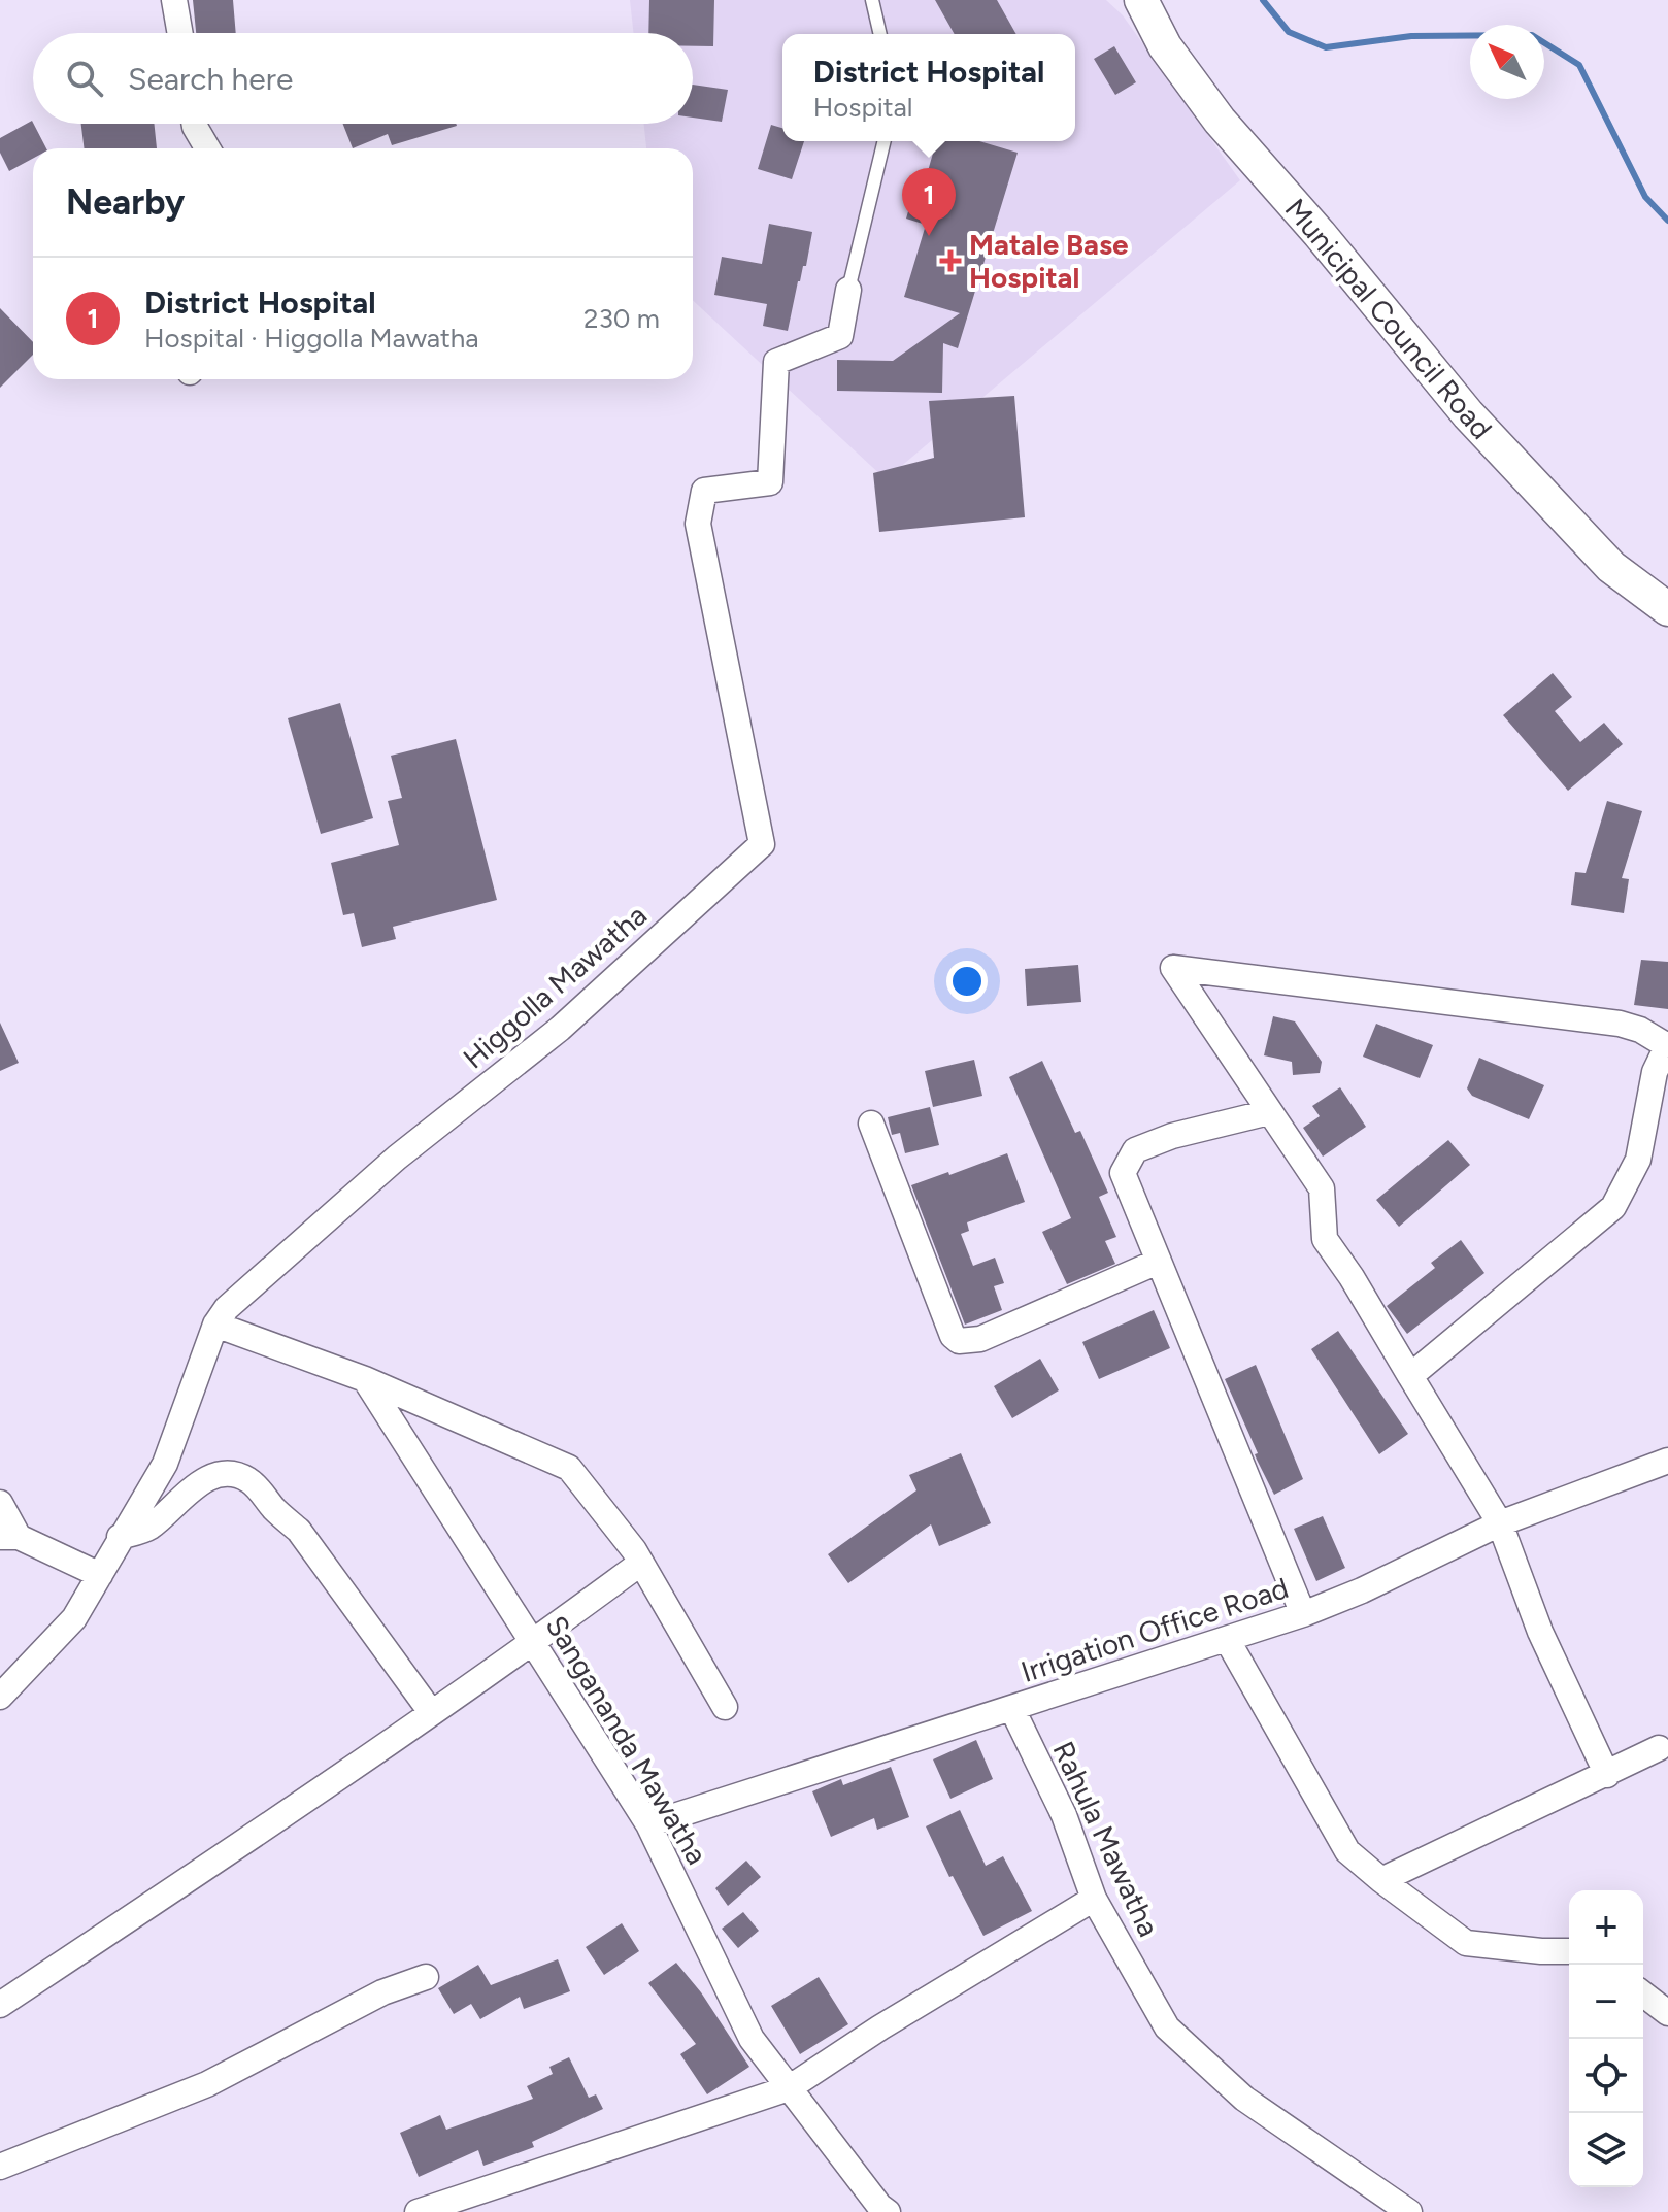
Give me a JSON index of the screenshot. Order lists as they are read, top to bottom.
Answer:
{
  "streets": {
    "street": [
      "Municipal Council Road",
      "Higgolla Mawatha",
      "Irrigation Office Road",
      "Sangananda Mawatha",
      "Rahula Mawatha"
    ]
  },
  "crossings": [
    ["Irrigation Office Road", "Sangananda Mawatha"],
    ["Irrigation Office Road", "Rahula Mawatha"]
  ],
  "places": {
    "health": ["Matale Base Hospital"]
  },
  "north": "top left",
  "page": {
    "search": "Search here",
    "popup": ["District Hospital", "Hospital"],
    "heading": "Nearby",
    "pins": "1",
    "list": [
      {
        "mark": "1",
        "name": "District Hospital",
        "note": "Hospital · Higgolla Mawatha",
        "value": "230 m"
      }
    ],
    "map_buttons": ["+", "−"]
  }
}
